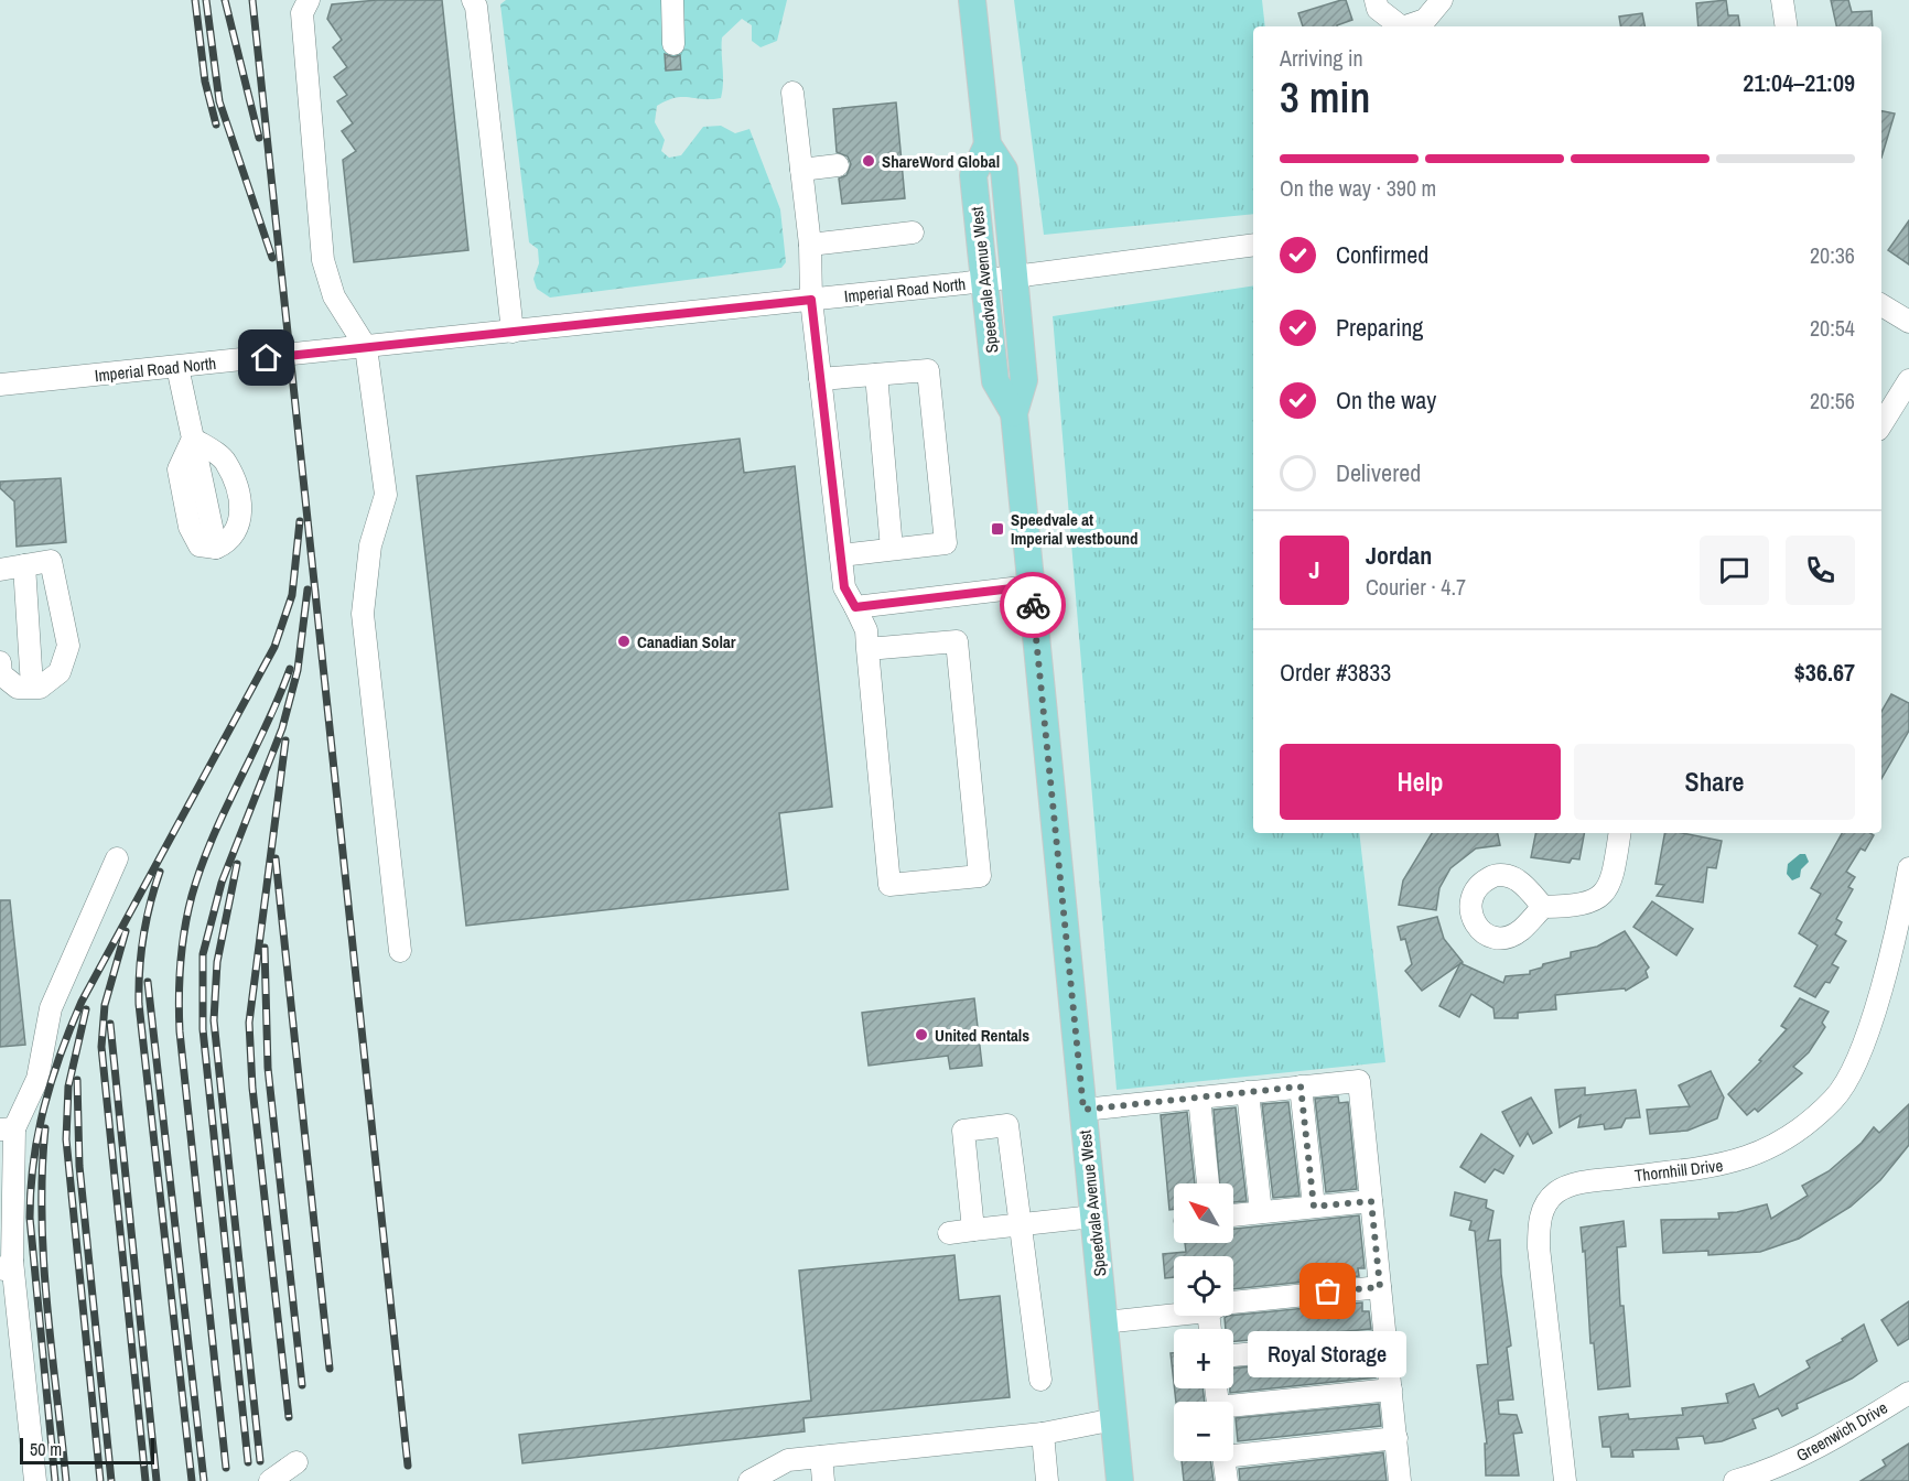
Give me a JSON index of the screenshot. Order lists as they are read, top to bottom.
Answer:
{
  "streets": {
    "main road": ["Speedvale Avenue West"],
    "street": ["Imperial Road North", "Thornhill Drive", "Greenwich Drive"]
  },
  "crossings": [
    ["Speedvale Avenue West", "Imperial Road North"]
  ],
  "places": {
    "other": [
      "ShareWord Global",
      "Canadian Solar",
      "United Rentals",
      "Royal Storage"
    ],
    "transit": ["Speedvale at Imperial westbound"]
  },
  "scale_bar": "50 m",
  "north": "top left",
  "page": {
    "heading": ["3 min", "Arriving in", "21:04–21:09"],
    "panel": [
      "Jordan",
      "Courier · 4.7",
      "Order #3833",
      "$36.67"
    ],
    "bar": "On the way · 390 m",
    "list": [
      ["Confirmed", "20:36"],
      ["Preparing", "20:54"],
      ["On the way", "20:56"],
      "Delivered"
    ],
    "round": "J",
    "buttons": ["Help", "Share"],
    "map_buttons": ["+", "−"],
    "bubble": "Royal Storage",
    "scale": "50 m"
  }
}
